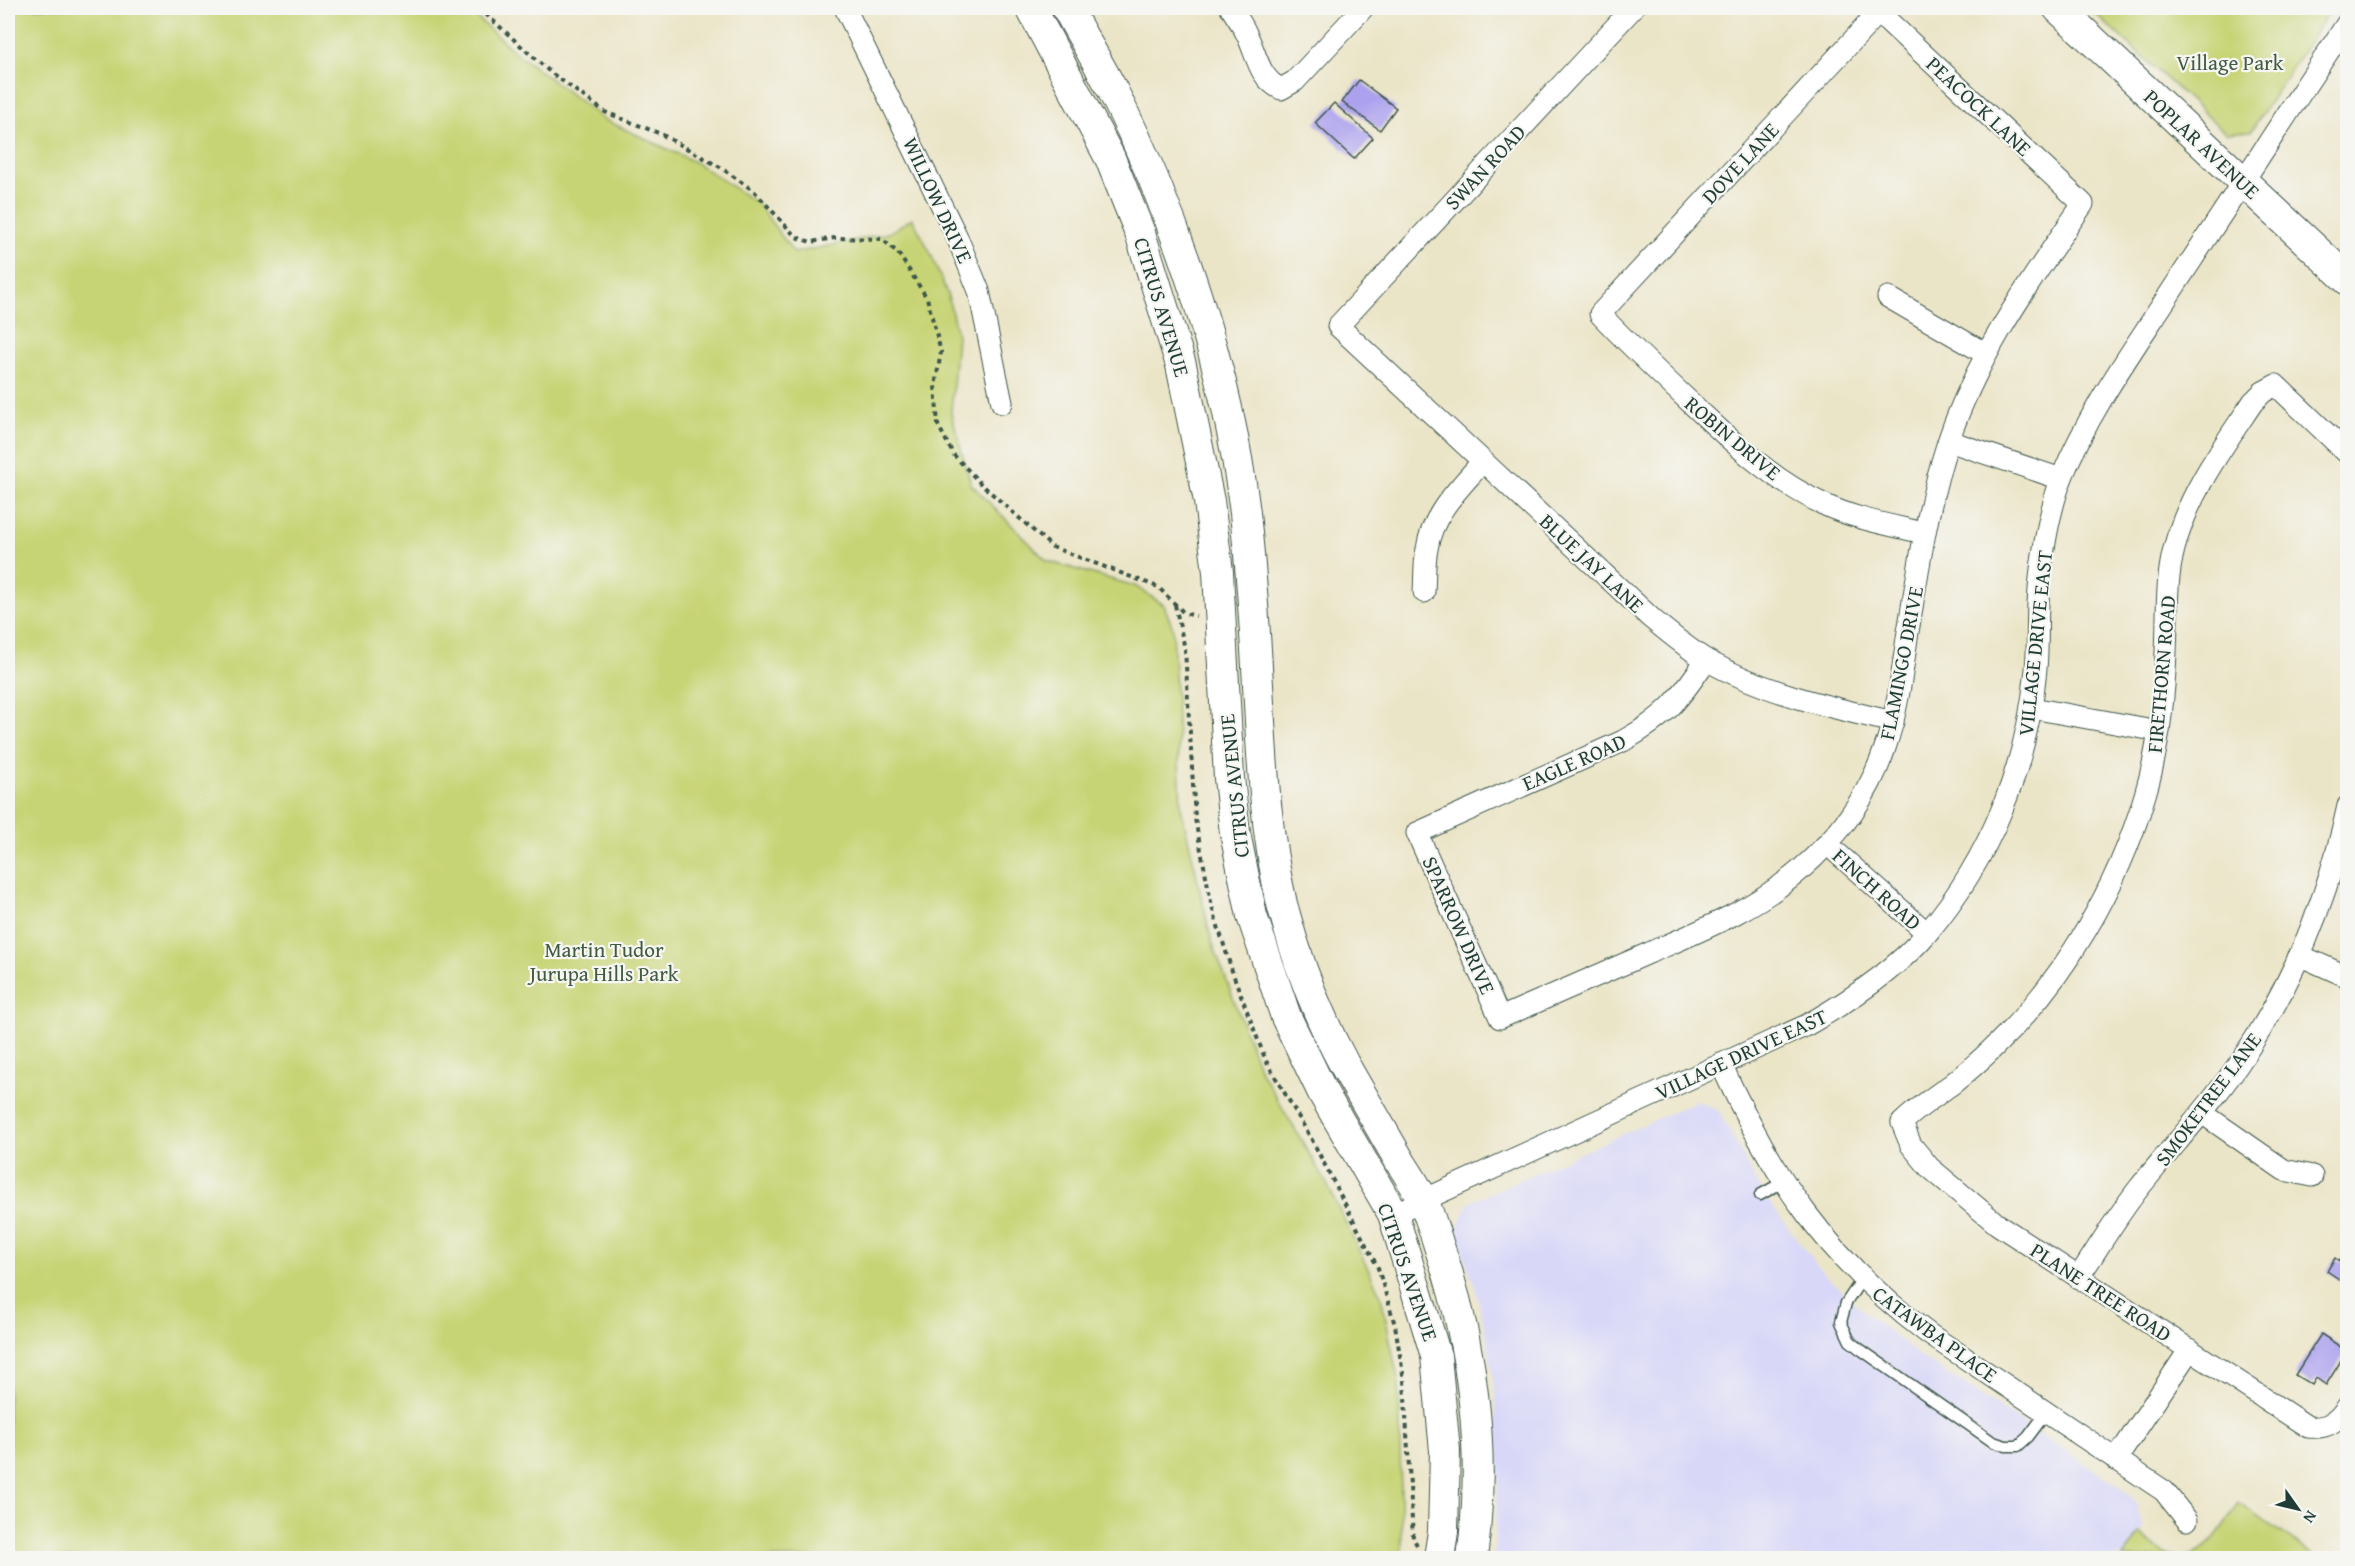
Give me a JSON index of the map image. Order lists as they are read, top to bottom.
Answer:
{
  "streets": {
    "street": [
      "PEACOCK LANE",
      "POPLAR AVENUE",
      "DOVE LANE",
      "SWAN ROAD",
      "WILLOW DRIVE",
      "CITRUS AVENUE",
      "ROBIN DRIVE",
      "BLUE JAY LANE",
      "VILLAGE DRIVE EAST",
      "FLAMINGO DRIVE",
      "FIRETHORN ROAD",
      "EAGLE ROAD",
      "FINCH ROAD",
      "SPARROW DRIVE",
      "SMOKETREE LANE",
      "PLANE TREE ROAD",
      "CATAWBA PLACE"
    ]
  },
  "crossings": [
    ["PEACOCK LANE", "DOVE LANE"],
    ["PEACOCK LANE", "FLAMINGO DRIVE"],
    ["POPLAR AVENUE", "VILLAGE DRIVE EAST"],
    ["DOVE LANE", "ROBIN DRIVE"],
    ["SWAN ROAD", "BLUE JAY LANE"],
    ["CITRUS AVENUE", "VILLAGE DRIVE EAST"],
    ["ROBIN DRIVE", "FLAMINGO DRIVE"],
    ["BLUE JAY LANE", "FLAMINGO DRIVE"],
    ["BLUE JAY LANE", "EAGLE ROAD"],
    ["VILLAGE DRIVE EAST", "FINCH ROAD"],
    ["VILLAGE DRIVE EAST", "CATAWBA PLACE"],
    ["FLAMINGO DRIVE", "FINCH ROAD"],
    ["FLAMINGO DRIVE", "SPARROW DRIVE"],
    ["FIRETHORN ROAD", "PLANE TREE ROAD"],
    ["EAGLE ROAD", "SPARROW DRIVE"],
    ["SMOKETREE LANE", "PLANE TREE ROAD"]
  ],
  "parks": ["Village Park", "Martin Tudor Jurupa Hills Park"],
  "north": "bottom right"
}
